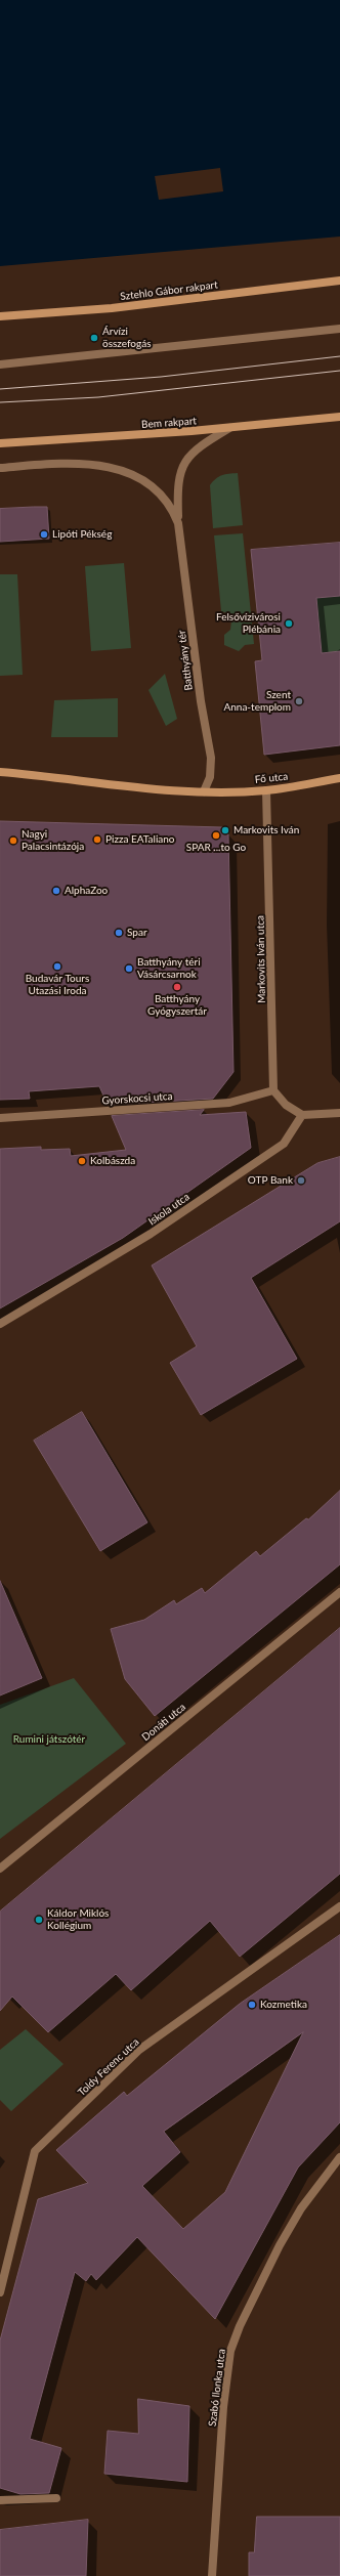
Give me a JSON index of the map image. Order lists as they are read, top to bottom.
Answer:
{
  "streets": {
    "street": [
      "Sztehlo Gábor rakpart",
      "Bem rakpart",
      "Batthyány tér",
      "Fő utca",
      "Markovits Iván utca",
      "Gyorskocsi utca",
      "Iskola utca",
      "Donáti utca",
      "Toldy Ferenc utca",
      "Szabó Ilonka utca"
    ]
  },
  "crossings": [
    ["Batthyány tér", "Fő utca"],
    ["Fő utca", "Markovits Iván utca"],
    ["Markovits Iván utca", "Gyorskocsi utca"]
  ],
  "parks": ["Rumini játszótér"],
  "places": [
    "Árvízi összefogás",
    "Lipóti Pékség",
    "Felsővízivárosi Plébánia",
    "Szent Anna-templom",
    "Markovits Iván",
    "SPAR ...to Go",
    "Pizza EATaliano",
    "Nagyi Palacsintázója",
    "AlphaZoo",
    "Spar",
    "Budavár Tours Utazási Iroda",
    "Batthyány téri Vásárcsarnok",
    "Batthyány Gyógyszertár",
    "Kolbászda",
    "OTP Bank",
    "Káldor Miklós Kollégium",
    "Kozmetika"
  ]
}
